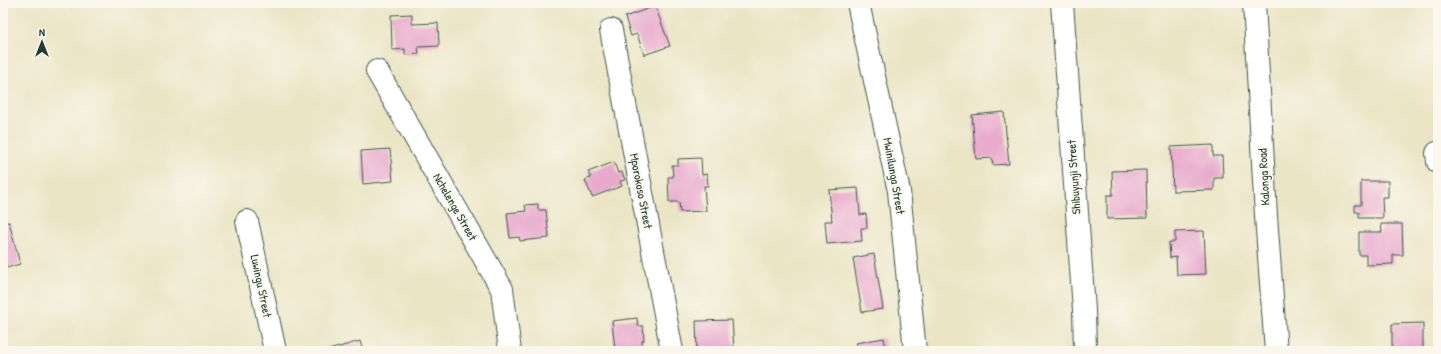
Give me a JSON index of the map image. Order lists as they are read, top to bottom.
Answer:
{
  "streets": {
    "street": [
      "Mwinilunga Street",
      "Shibuyunji Street",
      "Kalonga Road",
      "Mporokoso Street",
      "Nchelenge Street",
      "Luwingu Street"
    ]
  },
  "north": "top"
}
